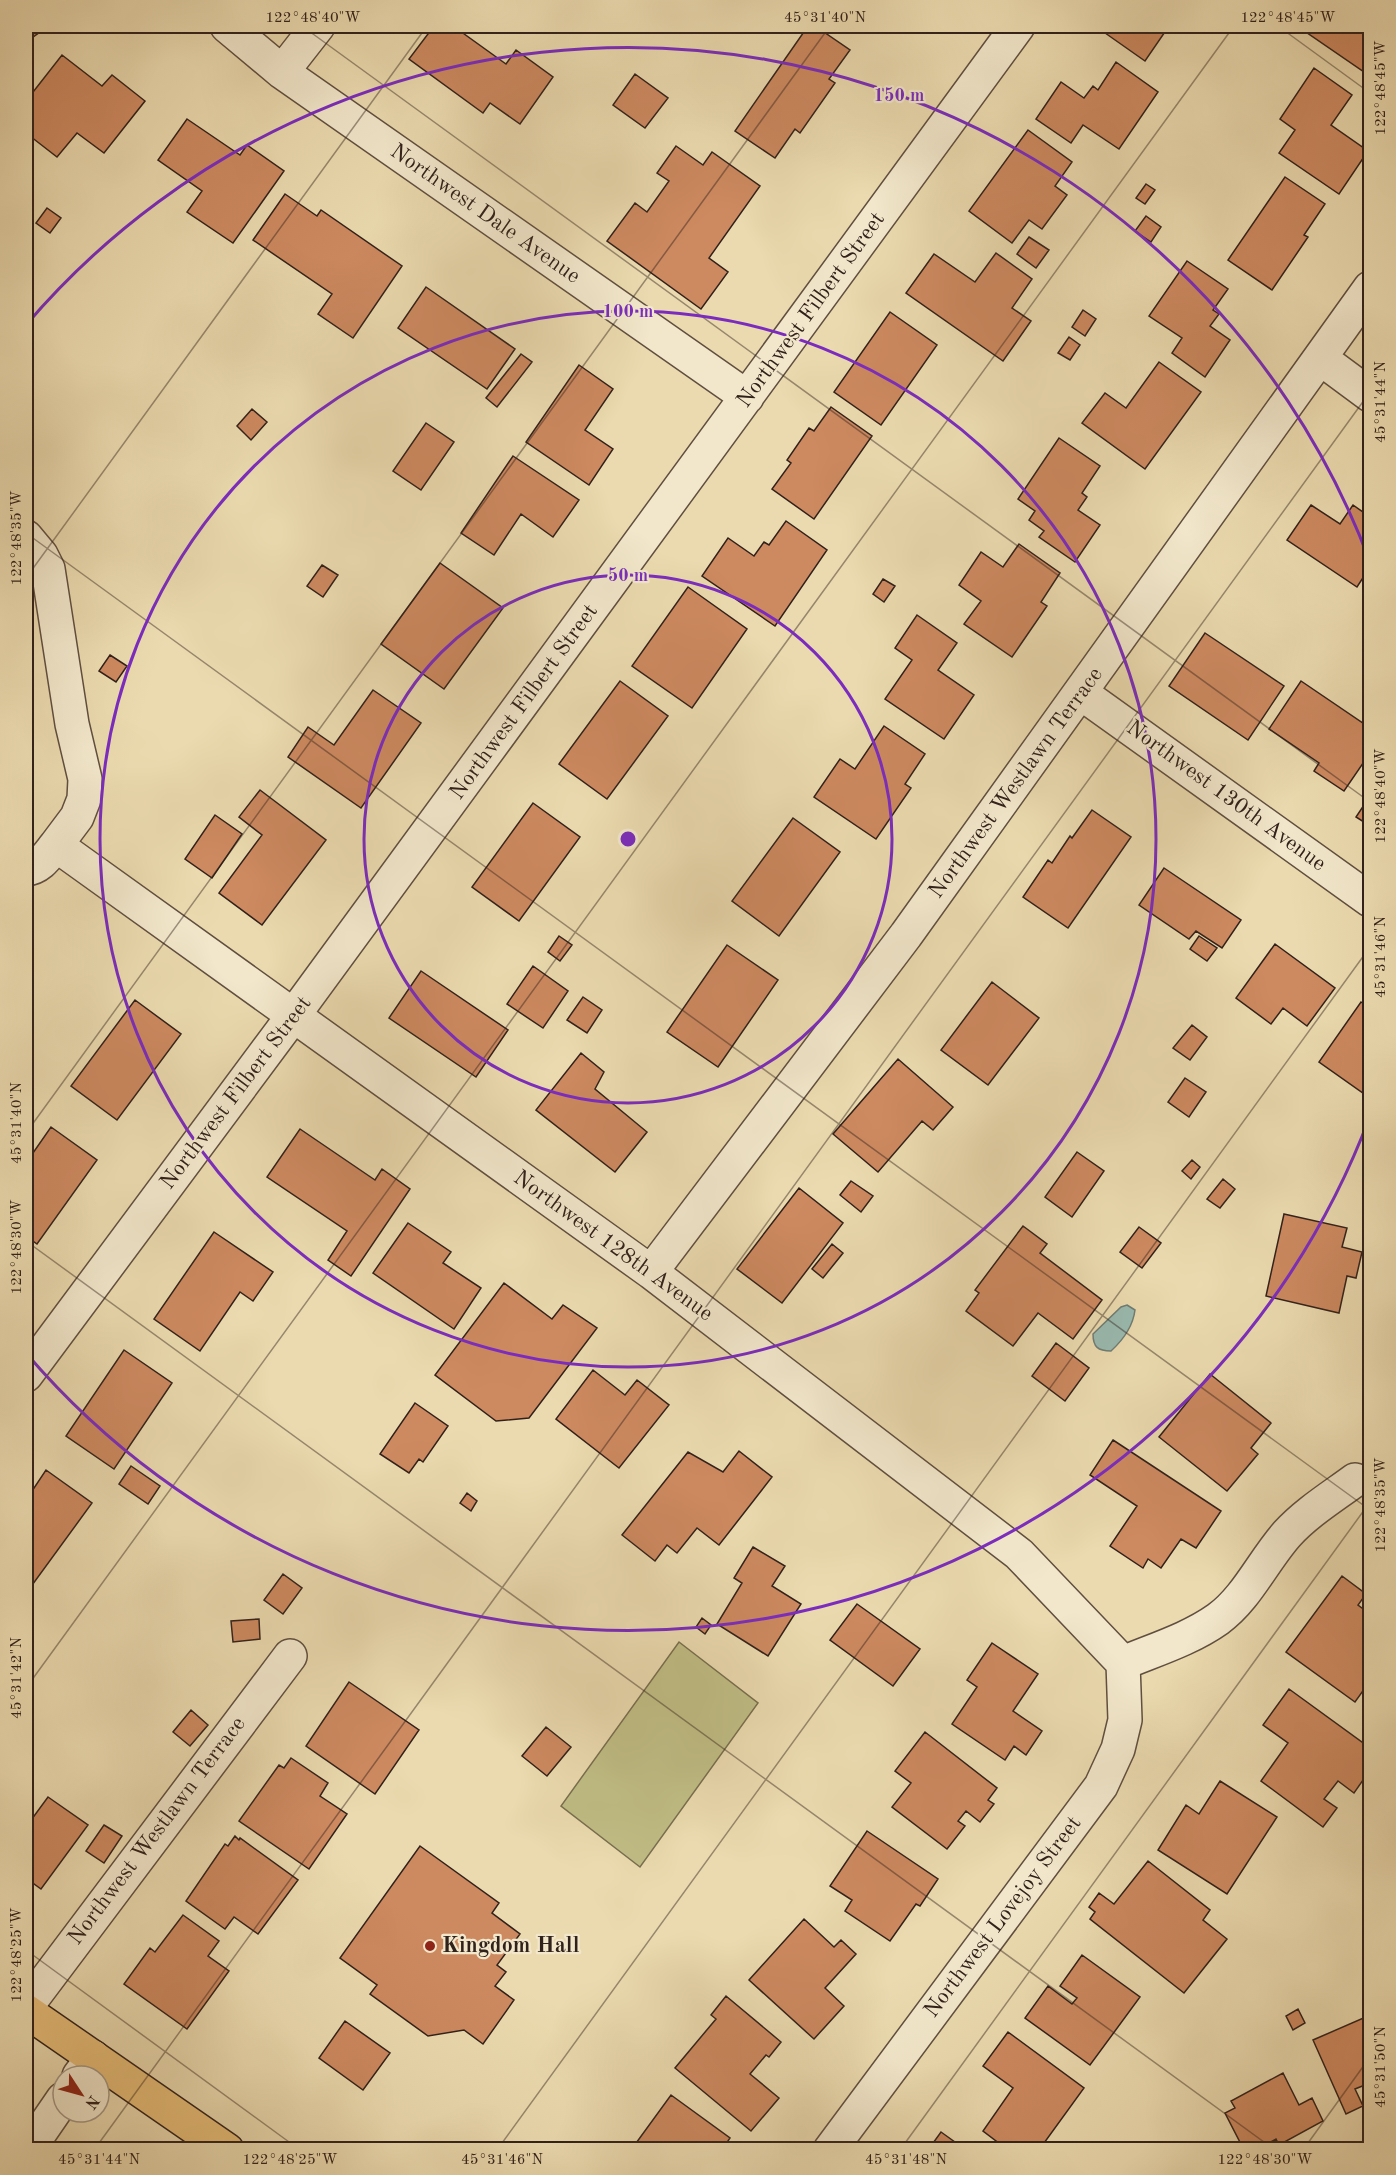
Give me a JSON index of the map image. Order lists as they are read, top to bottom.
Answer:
{
  "streets": {
    "street": [
      "Northwest Dale Avenue",
      "Northwest Filbert Street",
      "Northwest Westlawn Terrace",
      "Northwest 130th Avenue",
      "Northwest 128th Avenue",
      "Northwest Lovejoy Street"
    ]
  },
  "crossings": [
    ["Northwest Dale Avenue", "Northwest Filbert Street"],
    ["Northwest Filbert Street", "Northwest 128th Avenue"],
    ["Northwest Westlawn Terrace", "Northwest 130th Avenue"],
    ["Northwest Westlawn Terrace", "Northwest 128th Avenue"],
    ["Northwest 128th Avenue", "Northwest Lovejoy Street"]
  ],
  "places": ["Kingdom Hall"],
  "north": "bottom right",
  "coordinates": [
    "122°48'40\"W",
    "45°31'40\"N",
    "122°48'45\"W",
    "45°31'44\"N",
    "122°48'35\"W",
    "45°31'46\"N",
    "122°48'30\"W",
    "45°31'42\"N",
    "122°48'25\"W",
    "45°31'50\"N",
    "45°31'48\"N"
  ],
  "rings": ["150 m", "100 m", "50 m"]
}
